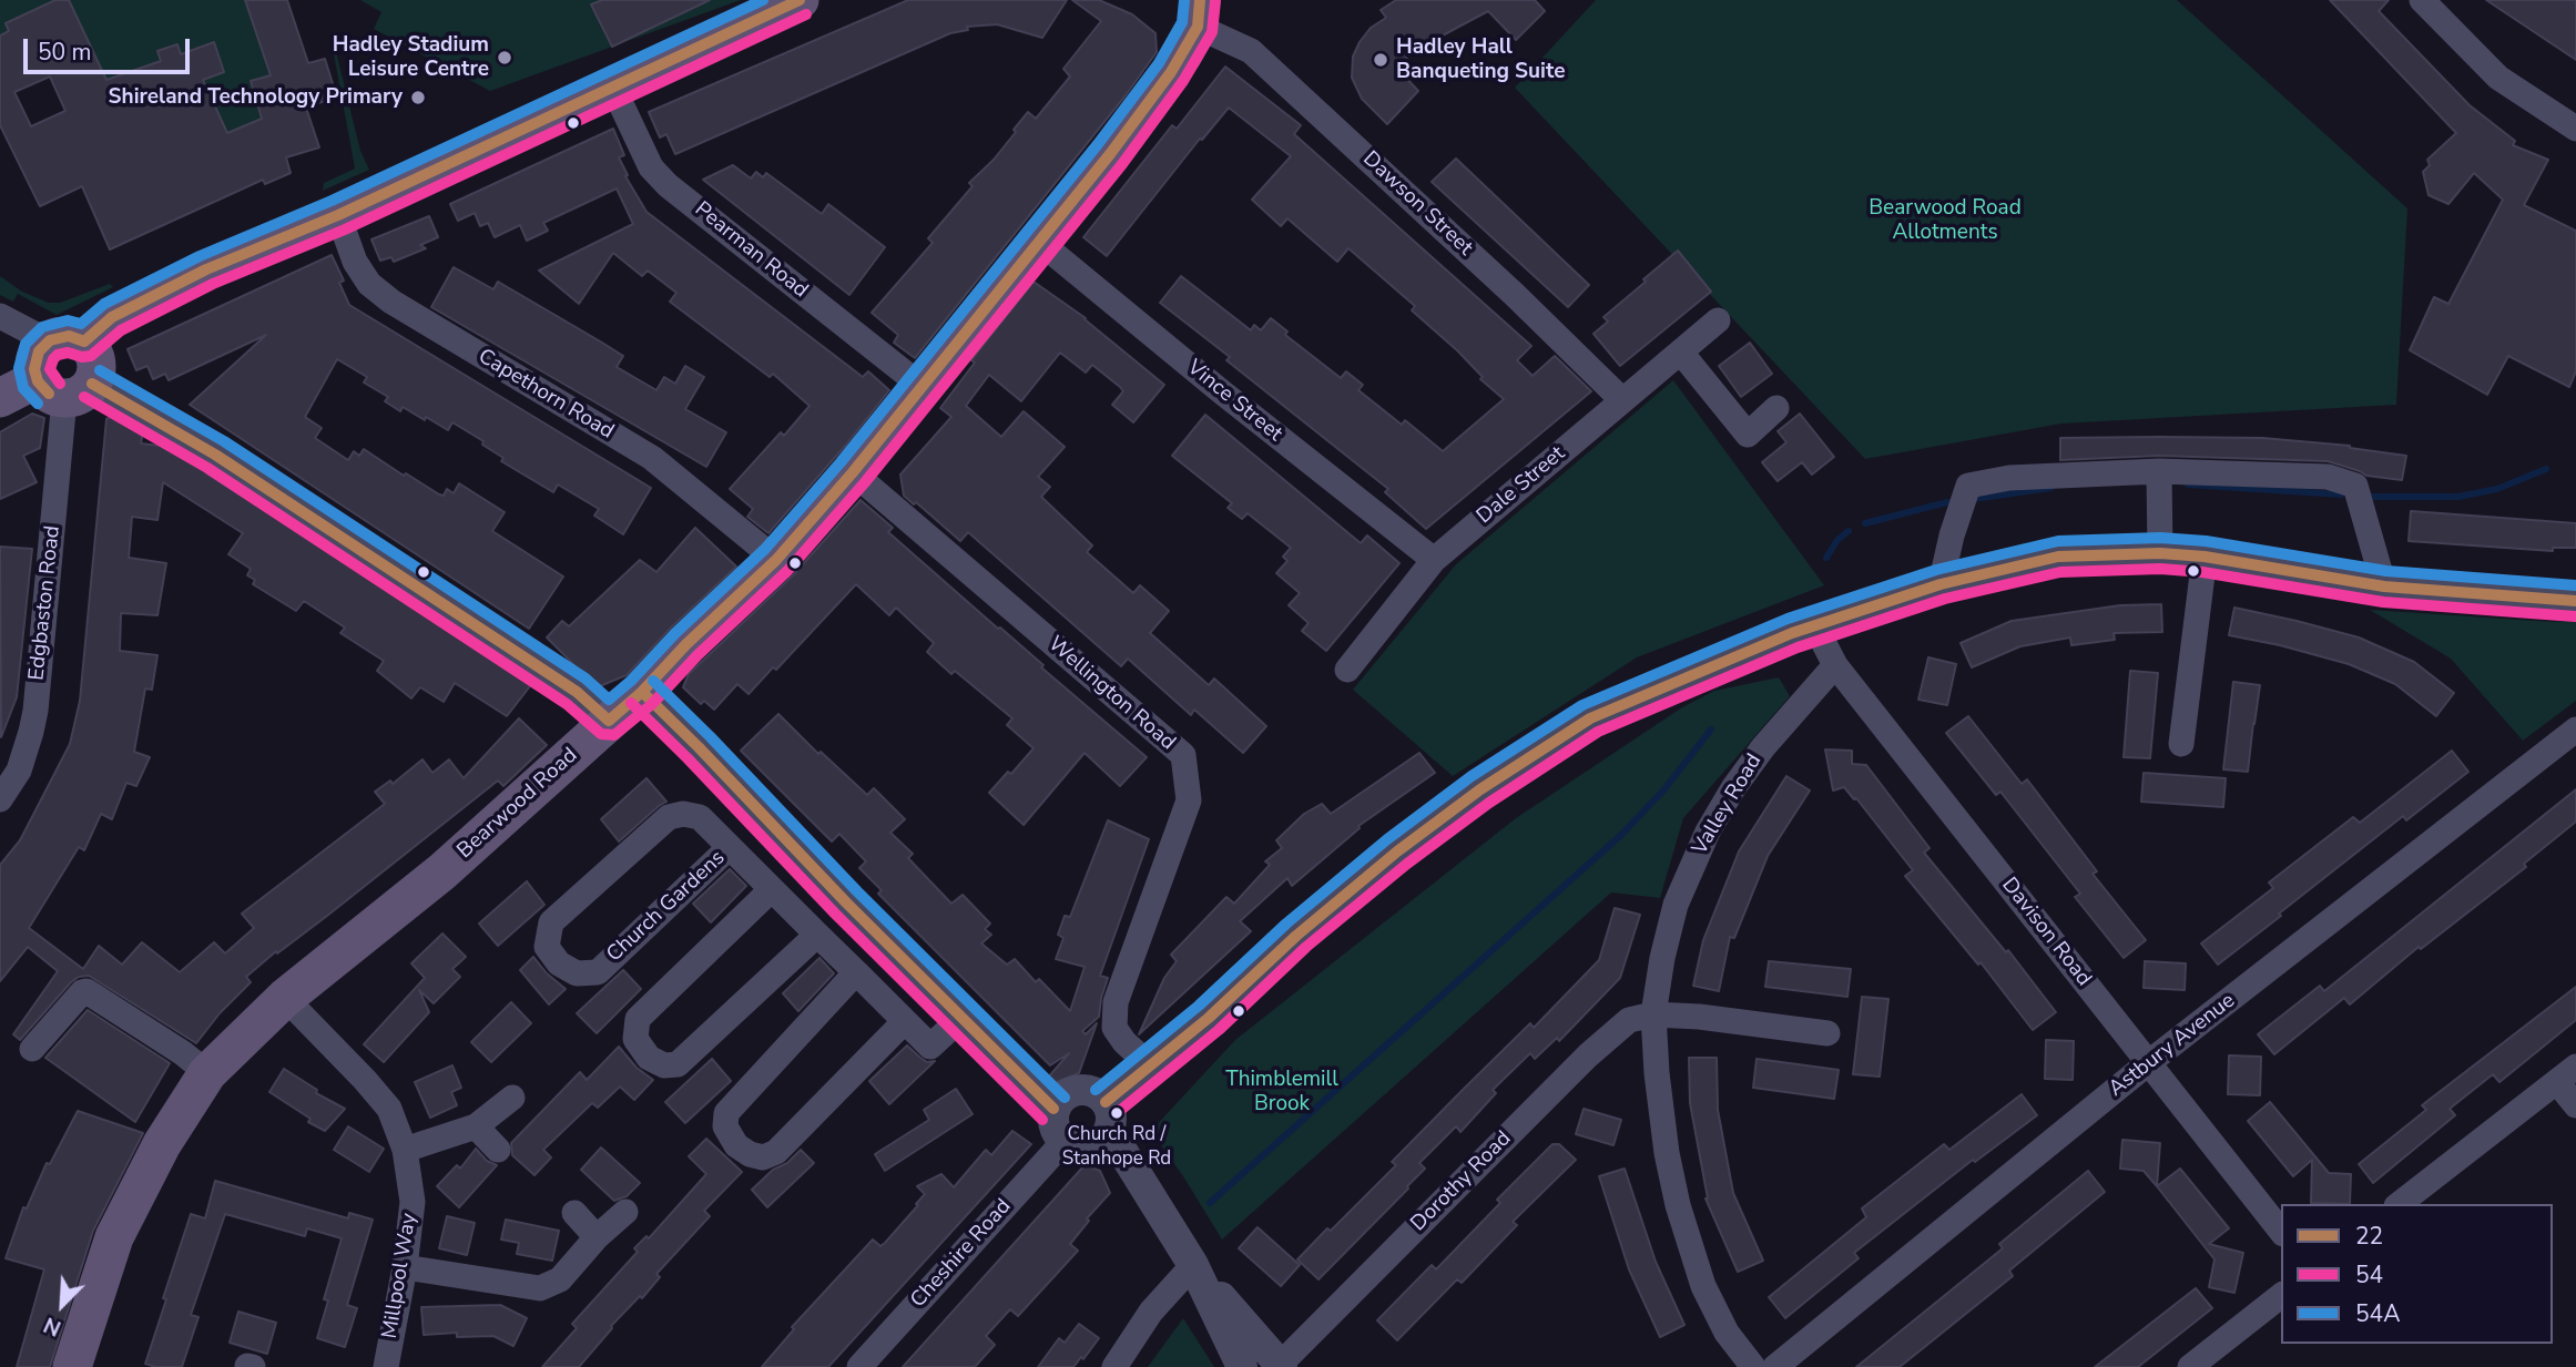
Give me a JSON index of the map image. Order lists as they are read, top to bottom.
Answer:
{
  "streets": {
    "main road": ["Bearwood Road"],
    "street": [
      "Dawson Street",
      "Pearman Road",
      "Capethorn Road",
      "Vince Street",
      "Dale Street",
      "Edgbaston Road",
      "Wellington Road",
      "Valley Road",
      "Church Gardens",
      "Davison Road",
      "Astbury Avenue",
      "Dorothy Road",
      "Cheshire Road",
      "Millpool Way"
    ]
  },
  "crossings": [
    ["Dawson Street", "Dale Street"],
    ["Dawson Street", "Bearwood Road"],
    ["Pearman Road", "Bearwood Road"],
    ["Capethorn Road", "Bearwood Road"],
    ["Vince Street", "Dale Street"],
    ["Vince Street", "Bearwood Road"],
    ["Wellington Road", "Bearwood Road"],
    ["Bearwood Road", "Millpool Way"],
    ["Valley Road", "Davison Road"],
    ["Valley Road", "Dorothy Road"],
    ["Davison Road", "Astbury Avenue"]
  ],
  "parks": ["Bearwood Road Allotments", "Thimblemill Brook"],
  "places": [
    "Hadley Stadium Leisure Centre",
    "Hadley Hall Banqueting Suite",
    "Shireland Technology Primary",
    "Church Rd / Stanhope Rd"
  ],
  "lines": ["transit line 22", "transit line 54A", "transit line 54"],
  "legend": ["22", "54", "54A"],
  "scale_bar": "50 m",
  "north": "bottom left"
}
